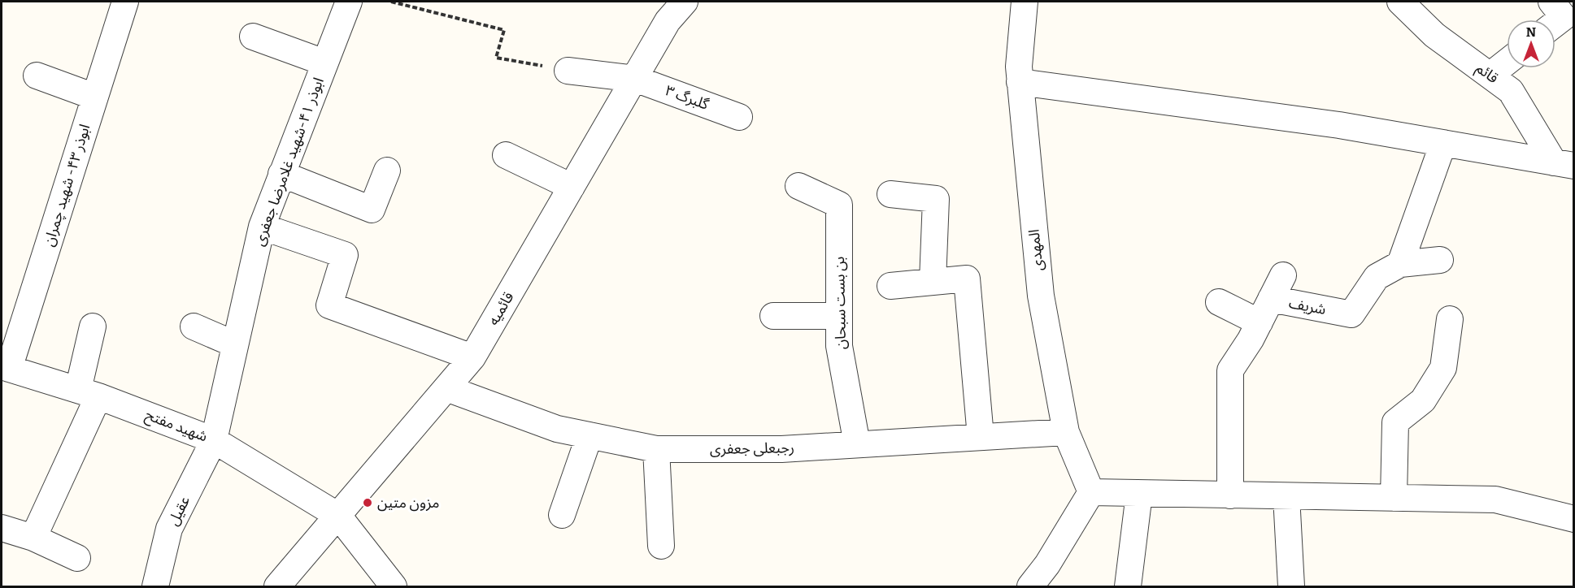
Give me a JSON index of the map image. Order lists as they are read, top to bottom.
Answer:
{
  "streets": {
    "street": [
      "قائم",
      "گلبرگ ۳",
      "ابوذر ۴۱-شهید غلامرضا جعفری",
      "ابوذر ۴۳- شهید چمران",
      "المهدی",
      "بن بست سبحان",
      "شریف",
      "قائمیه",
      "شهید مفتح",
      "رجبعلی جعفری",
      "عقیل"
    ]
  },
  "crossings": [
    ["گلبرگ ۳", "قائمیه"],
    ["ابوذر ۴۱-شهید غلامرضا جعفری", "شهید مفتح"],
    ["ابوذر ۴۱-شهید غلامرضا جعفری", "عقیل"],
    ["ابوذر ۴۳- شهید چمران", "شهید مفتح"],
    ["المهدی", "رجبعلی جعفری"],
    ["بن بست سبحان", "رجبعلی جعفری"],
    ["قائمیه", "شهید مفتح"],
    ["قائمیه", "رجبعلی جعفری"],
    ["شهید مفتح", "عقیل"]
  ],
  "places": ["مزون متین"],
  "north": "top"
}
